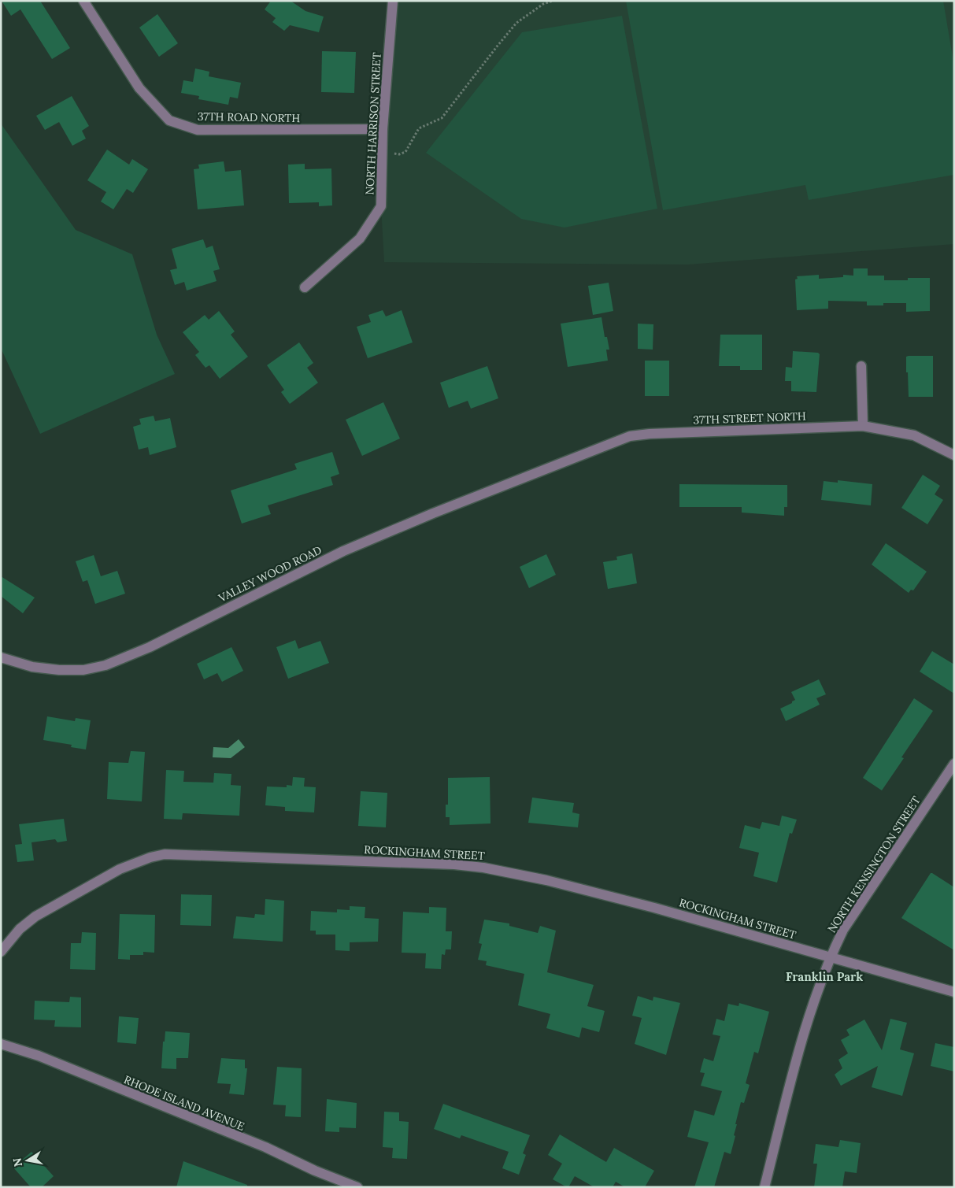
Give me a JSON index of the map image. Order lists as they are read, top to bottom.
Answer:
{
  "streets": {
    "street": [
      "37TH ROAD NORTH",
      "NORTH HARRISON STREET",
      "37TH STREET NORTH",
      "VALLEY WOOD ROAD",
      "ROCKINGHAM STREET",
      "NORTH KENSINGTON STREET",
      "RHODE ISLAND AVENUE"
    ]
  },
  "crossings": [
    ["37TH ROAD NORTH", "NORTH HARRISON STREET"],
    ["37TH STREET NORTH", "VALLEY WOOD ROAD"],
    ["ROCKINGHAM STREET", "NORTH KENSINGTON STREET"]
  ],
  "districts": ["Franklin Park"],
  "north": "left"
}
